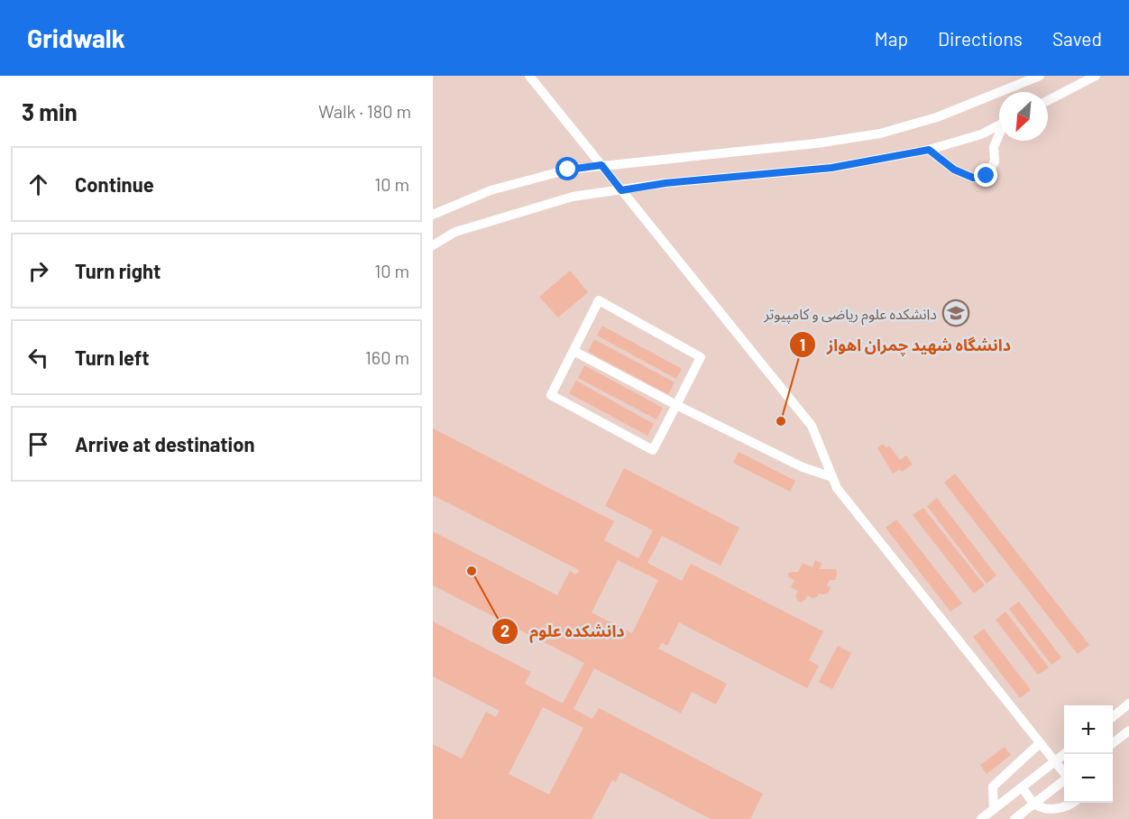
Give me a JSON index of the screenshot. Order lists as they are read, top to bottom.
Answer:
{
  "places": {
    "school or university": ["دانشکده علوم ریاضی و کامپیوتر"],
    "other": ["دانشگاه شهید چمران اهواز", "دانشکده علوم"]
  },
  "north": "bottom left",
  "page": {
    "header": "Gridwalk",
    "nav": ["Map", "Directions", "Saved"],
    "heading": ["3 min", "Walk · 180 m"],
    "list": [
      ["Continue", "10 m"],
      ["Turn right", "10 m"],
      ["Turn left", "160 m"],
      "Arrive at destination"
    ],
    "map_buttons": ["+", "−"]
  }
}
